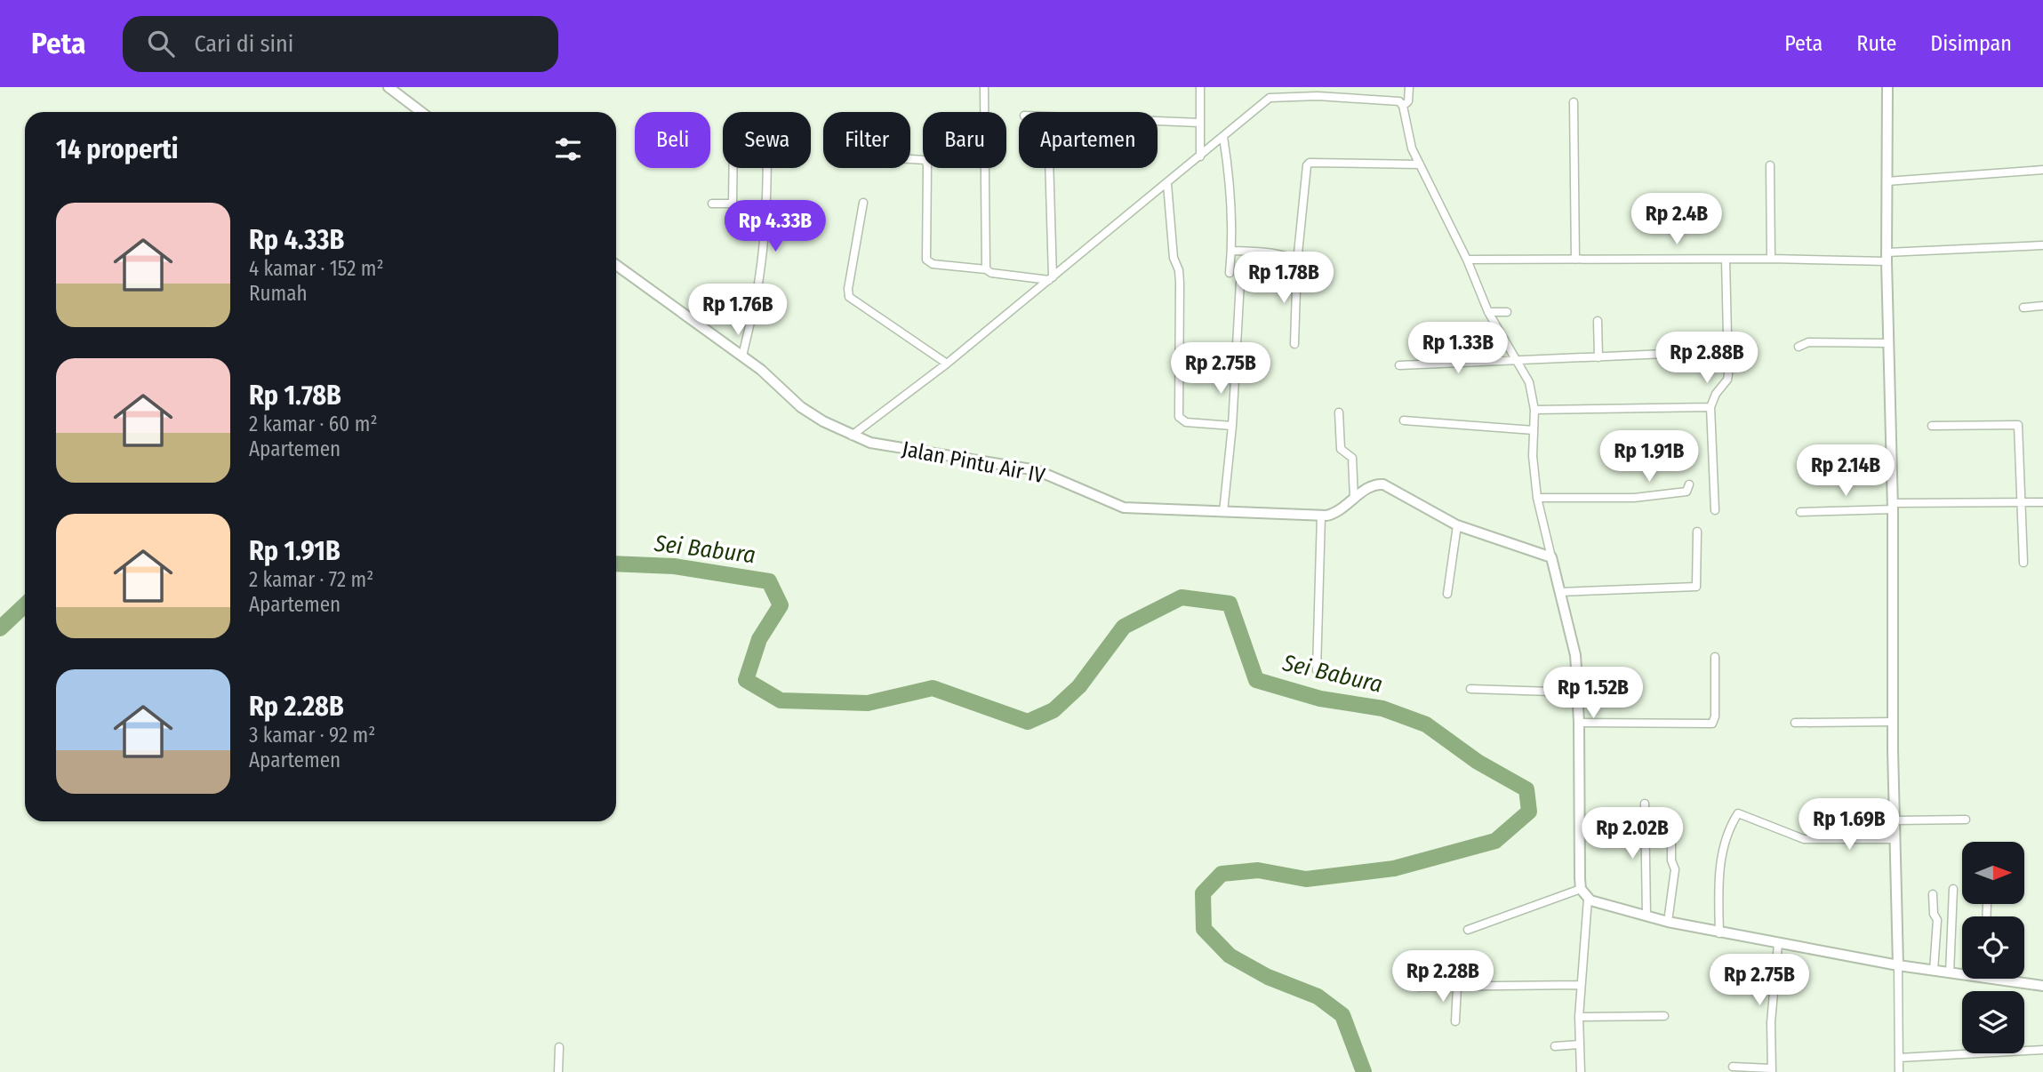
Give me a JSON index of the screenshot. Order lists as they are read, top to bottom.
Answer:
{
  "streets": {
    "main road": ["Jalan Pintu Air IV"]
  },
  "water": ["Sei Babura"],
  "north": "right",
  "page": {
    "header": "Peta",
    "search": "Cari di sini",
    "nav": ["Peta", "Rute", "Disimpan"],
    "chip": [
      "Beli",
      "Sewa",
      "Filter",
      "Baru",
      "Apartemen"
    ],
    "heading": "14 properti",
    "list": [
      {
        "name": "Rp 4.33B",
        "note": "4 kamar · 152 m² · Rumah"
      },
      {
        "name": "Rp 1.78B",
        "note": "2 kamar · 60 m² · Apartemen"
      },
      {
        "name": "Rp 1.91B",
        "note": "2 kamar · 72 m² · Apartemen"
      },
      {
        "name": "Rp 2.28B",
        "note": "3 kamar · 92 m² · Apartemen"
      }
    ],
    "price": [
      "Rp 2.4B",
      "Rp 4.33B",
      "Rp 1.78B",
      "Rp 1.76B",
      "Rp 1.33B",
      "Rp 2.88B",
      "Rp 2.75B",
      "Rp 1.91B",
      "Rp 2.14B",
      "Rp 1.52B",
      "Rp 1.69B",
      "Rp 2.02B",
      "Rp 2.28B",
      "Rp 2.75B"
    ]
  }
}
